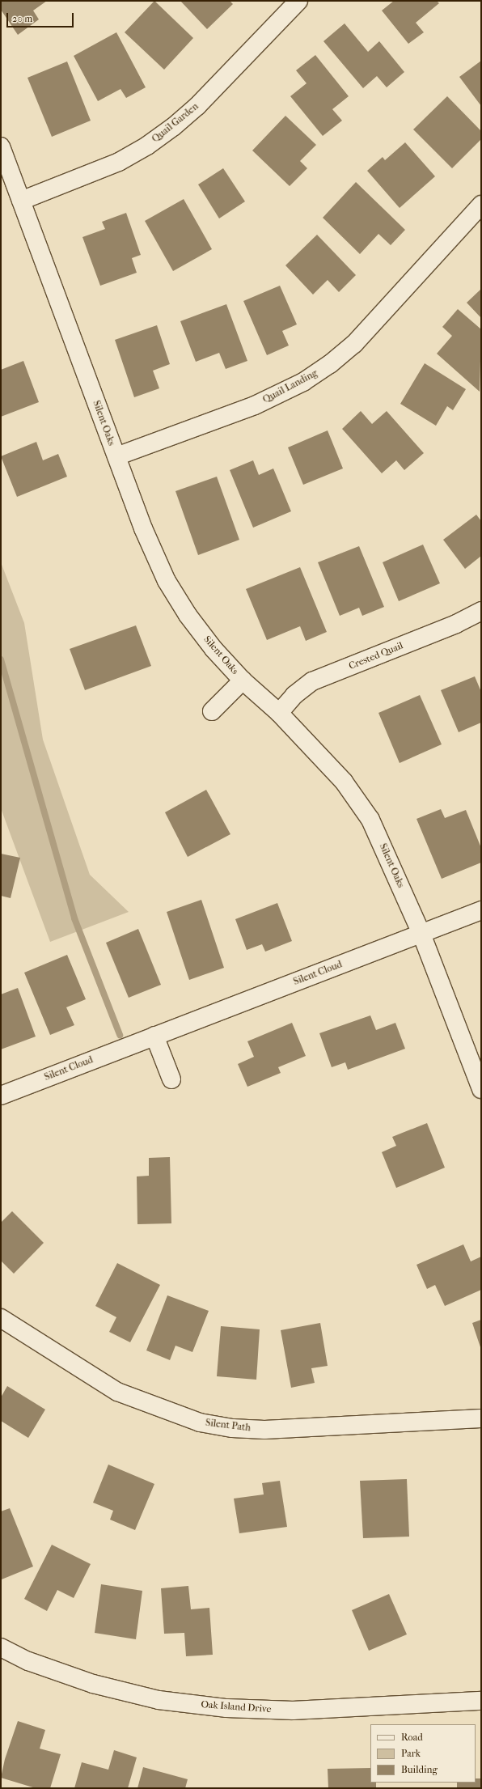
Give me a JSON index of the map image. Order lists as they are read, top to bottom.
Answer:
{
  "streets": {
    "street": [
      "Quail Garden",
      "Quail Landing",
      "Silent Oaks",
      "Crested Quail",
      "Silent Cloud",
      "Silent Path",
      "Oak Island Drive"
    ]
  },
  "crossings": [
    ["Quail Garden", "Silent Oaks"],
    ["Quail Landing", "Silent Oaks"],
    ["Silent Oaks", "Crested Quail"],
    ["Silent Oaks", "Silent Cloud"]
  ],
  "legend": ["Road", "Park", "Building"],
  "scale_bar": "20 m"
}
